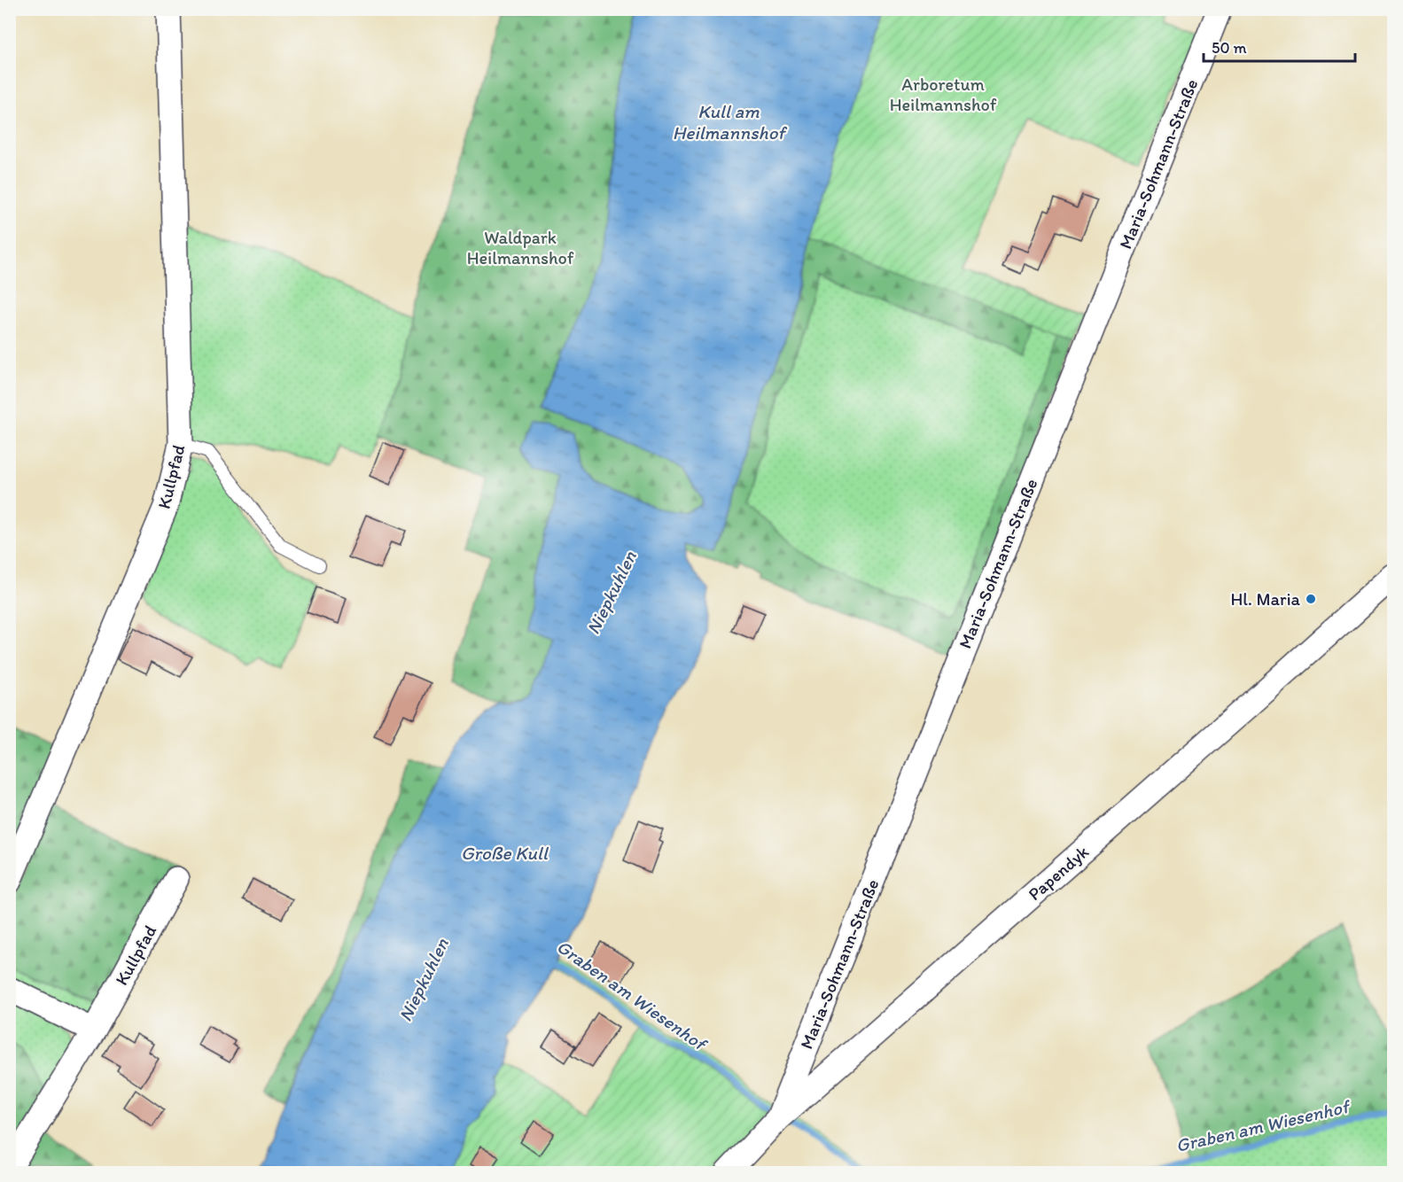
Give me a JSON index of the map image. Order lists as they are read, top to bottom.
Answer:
{
  "streets": {
    "street": ["Maria-Sohmann-Straße", "Kullpfad", "Papendyk"]
  },
  "crossings": [
    ["Maria-Sohmann-Straße", "Papendyk"]
  ],
  "water": [
    "Kull am Heilmannshof",
    "Niepkuhlen",
    "Große Kull",
    "Graben am Wiesenhof"
  ],
  "parks": ["Arboretum Heilmannshof", "Waldpark Heilmannshof"],
  "places": ["Hl. Maria"],
  "scale_bar": "50 m"
}
